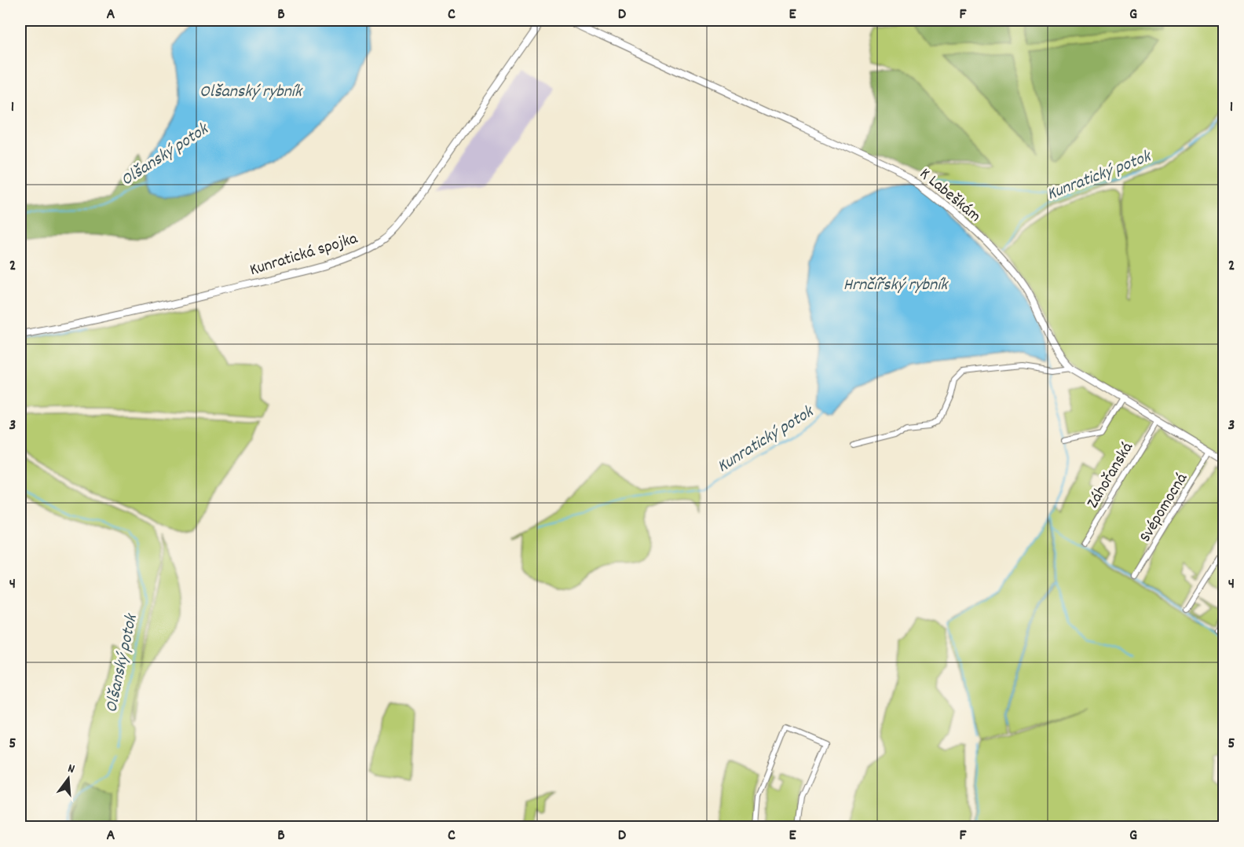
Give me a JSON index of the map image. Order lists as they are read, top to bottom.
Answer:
{
  "streets": {
    "street": [
      "K Labeškám",
      "Kunratická spojka",
      "Záhořanská",
      "Svépomocná"
    ]
  },
  "crossings": [
    ["K Labeškám", "Záhořanská"],
    ["K Labeškám", "Svépomocná"]
  ],
  "water": [
    "Olšanský rybník",
    "Olšanský potok",
    "Kunratický potok",
    "Hrnčířský rybník"
  ],
  "north": "top",
  "grid": {
    "columns": [
      "A",
      "B",
      "C",
      "D",
      "E",
      "F",
      "G"
    ],
    "rows": [
      "1",
      "2",
      "3",
      "4",
      "5"
    ]
  }
}
